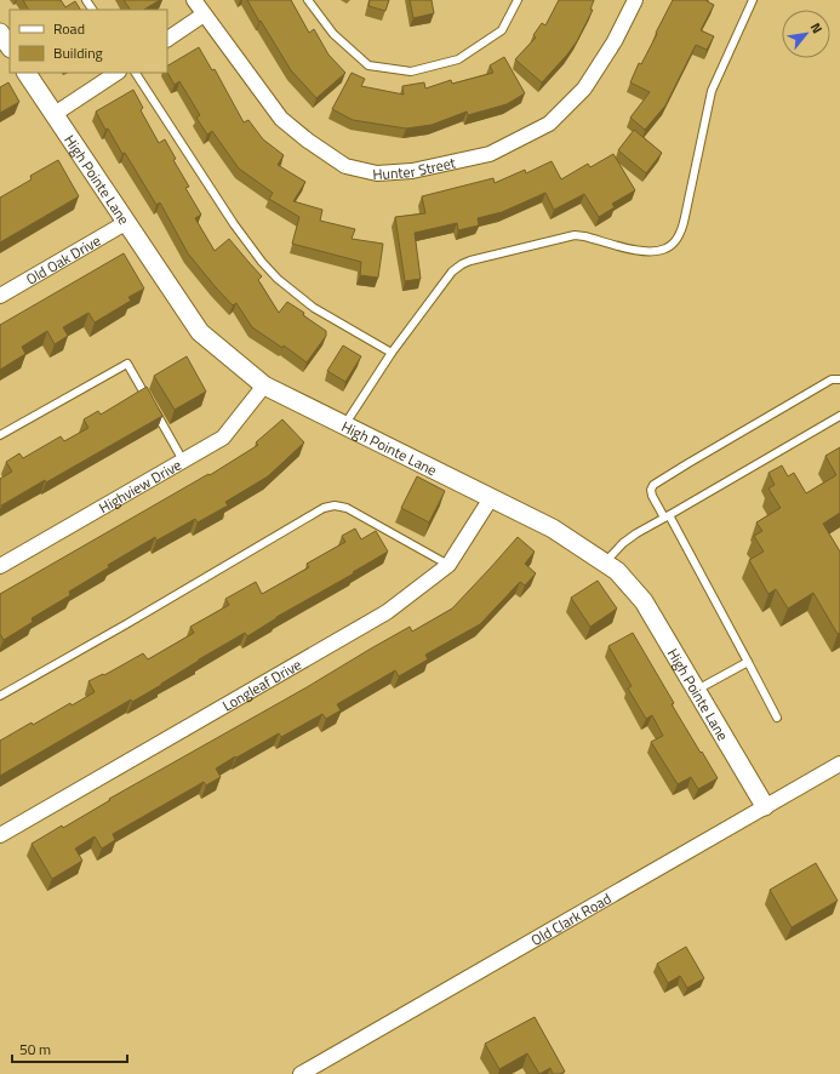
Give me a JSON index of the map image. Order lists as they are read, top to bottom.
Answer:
{
  "streets": {
    "street": [
      "Hunter Street",
      "High Pointe Lane",
      "Old Oak Drive",
      "Highview Drive",
      "Longleaf Drive",
      "Old Clark Road"
    ]
  },
  "crossings": [
    ["High Pointe Lane", "Old Oak Drive"],
    ["High Pointe Lane", "Highview Drive"],
    ["High Pointe Lane", "Longleaf Drive"],
    ["High Pointe Lane", "Old Clark Road"]
  ],
  "legend": ["Road", "Building"],
  "scale_bar": "50 m",
  "north": "top right"
}
